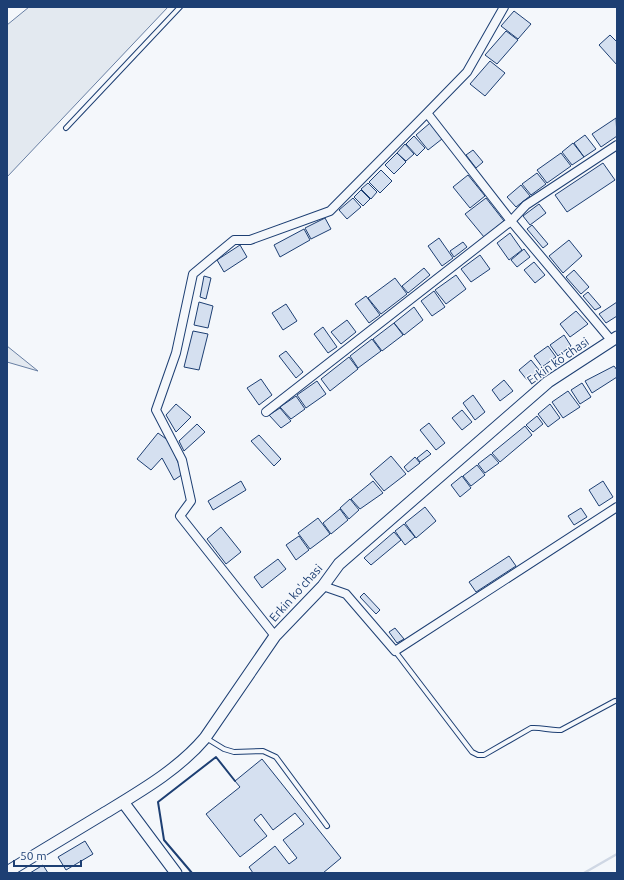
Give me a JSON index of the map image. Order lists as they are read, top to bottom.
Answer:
{
  "streets": {
    "main road": ["Erkin ko'chasi"]
  },
  "scale_bar": "50 m"
}
